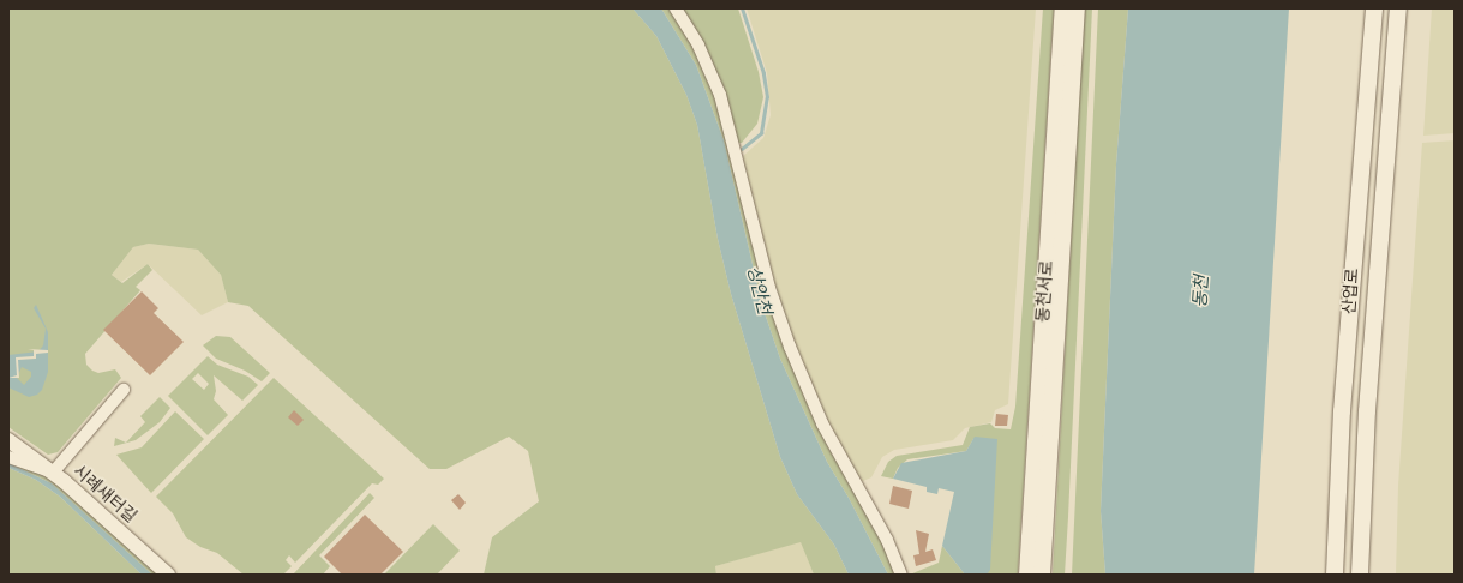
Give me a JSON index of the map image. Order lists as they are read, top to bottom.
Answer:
{
  "streets": {
    "main road": ["동천서로", "산업로"],
    "street": ["시례새터길"]
  },
  "water": ["상안천", "동천"]
}
